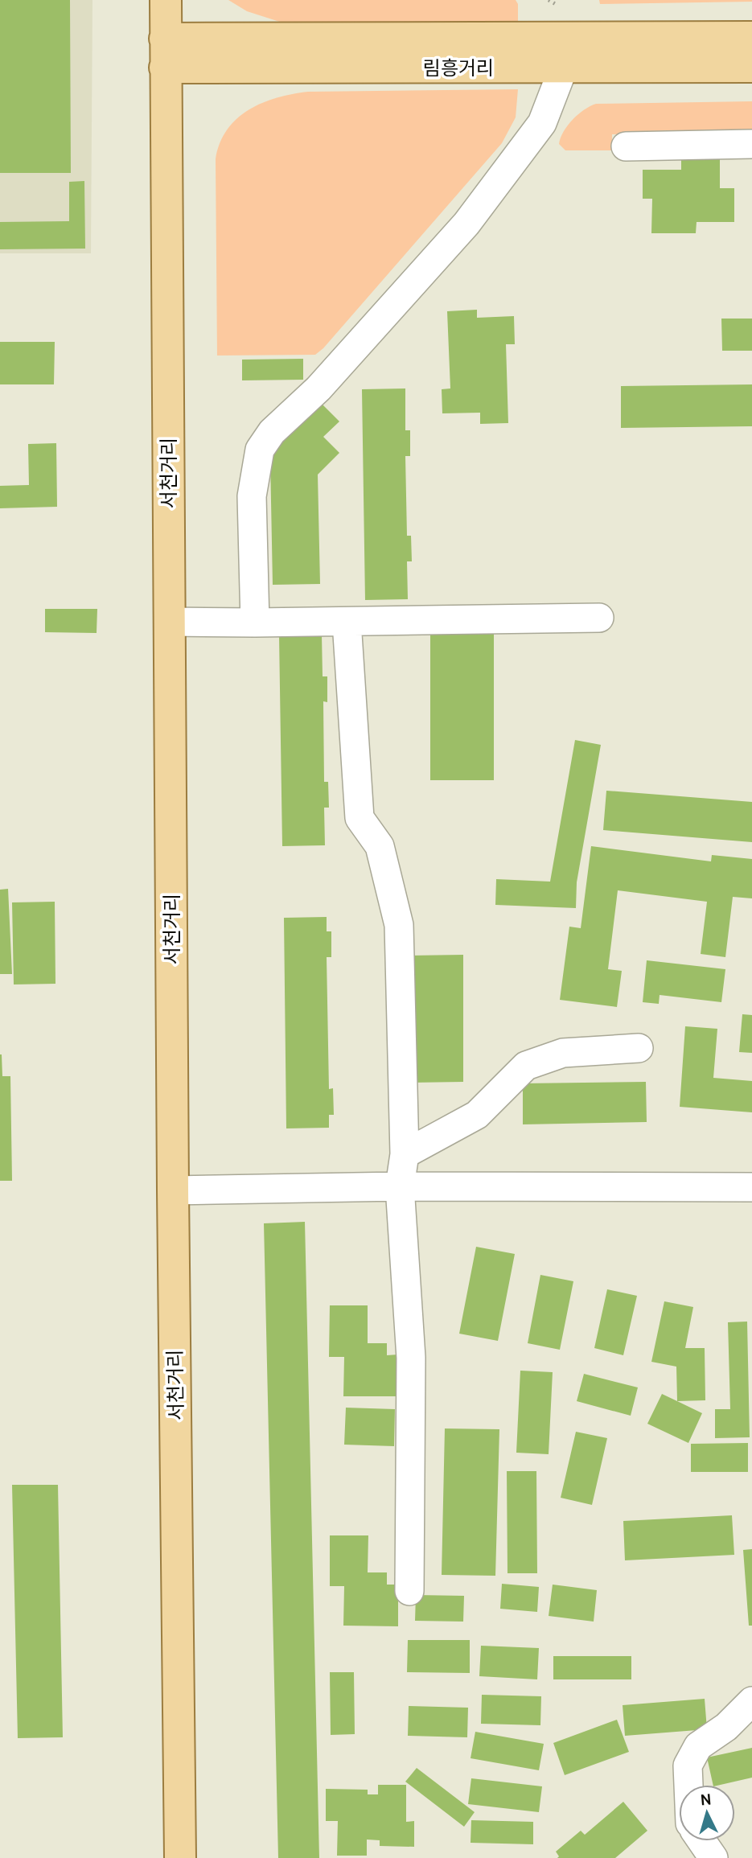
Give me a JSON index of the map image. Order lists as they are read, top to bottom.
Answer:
{
  "streets": {
    "main road": ["림흥거리", "서천거리"]
  },
  "crossings": [
    ["림흥거리", "서천거리"]
  ],
  "north": "top"
}
